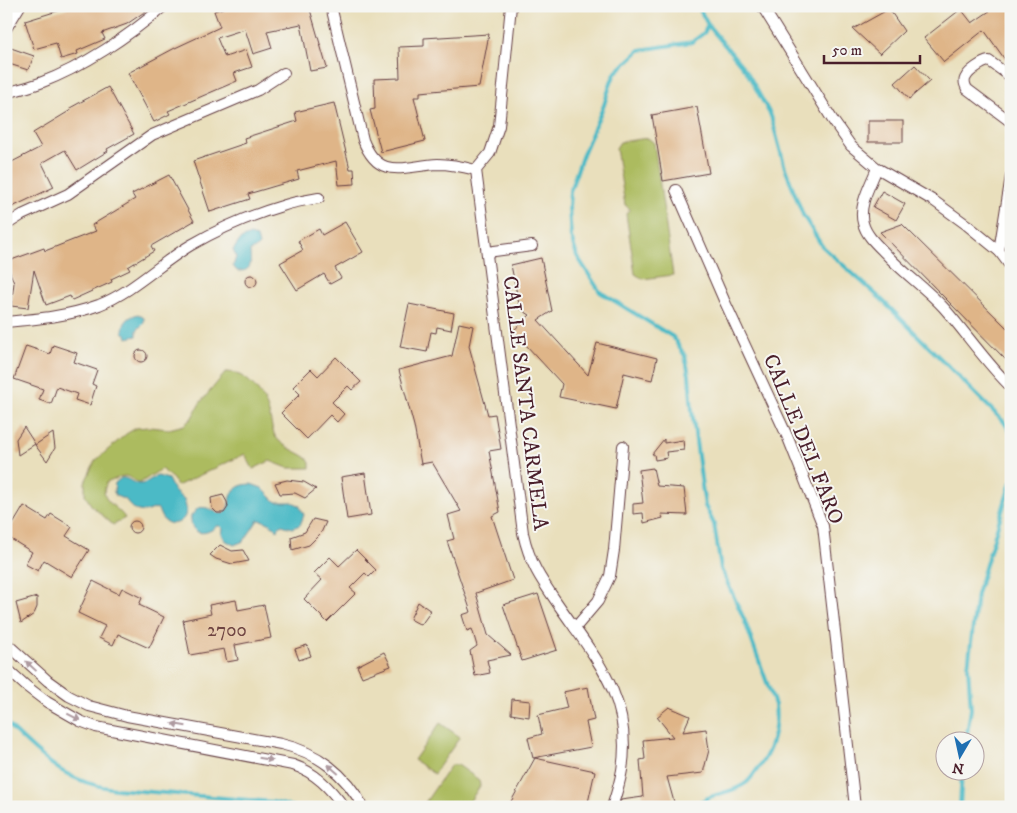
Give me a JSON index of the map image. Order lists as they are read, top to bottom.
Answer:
{
  "streets": {
    "street": ["CALLE SANTA CARMELA", "CALLE DEL FARO"]
  },
  "house_numbers": ["2700"],
  "scale_bar": "50 m",
  "north": "bottom"
}
